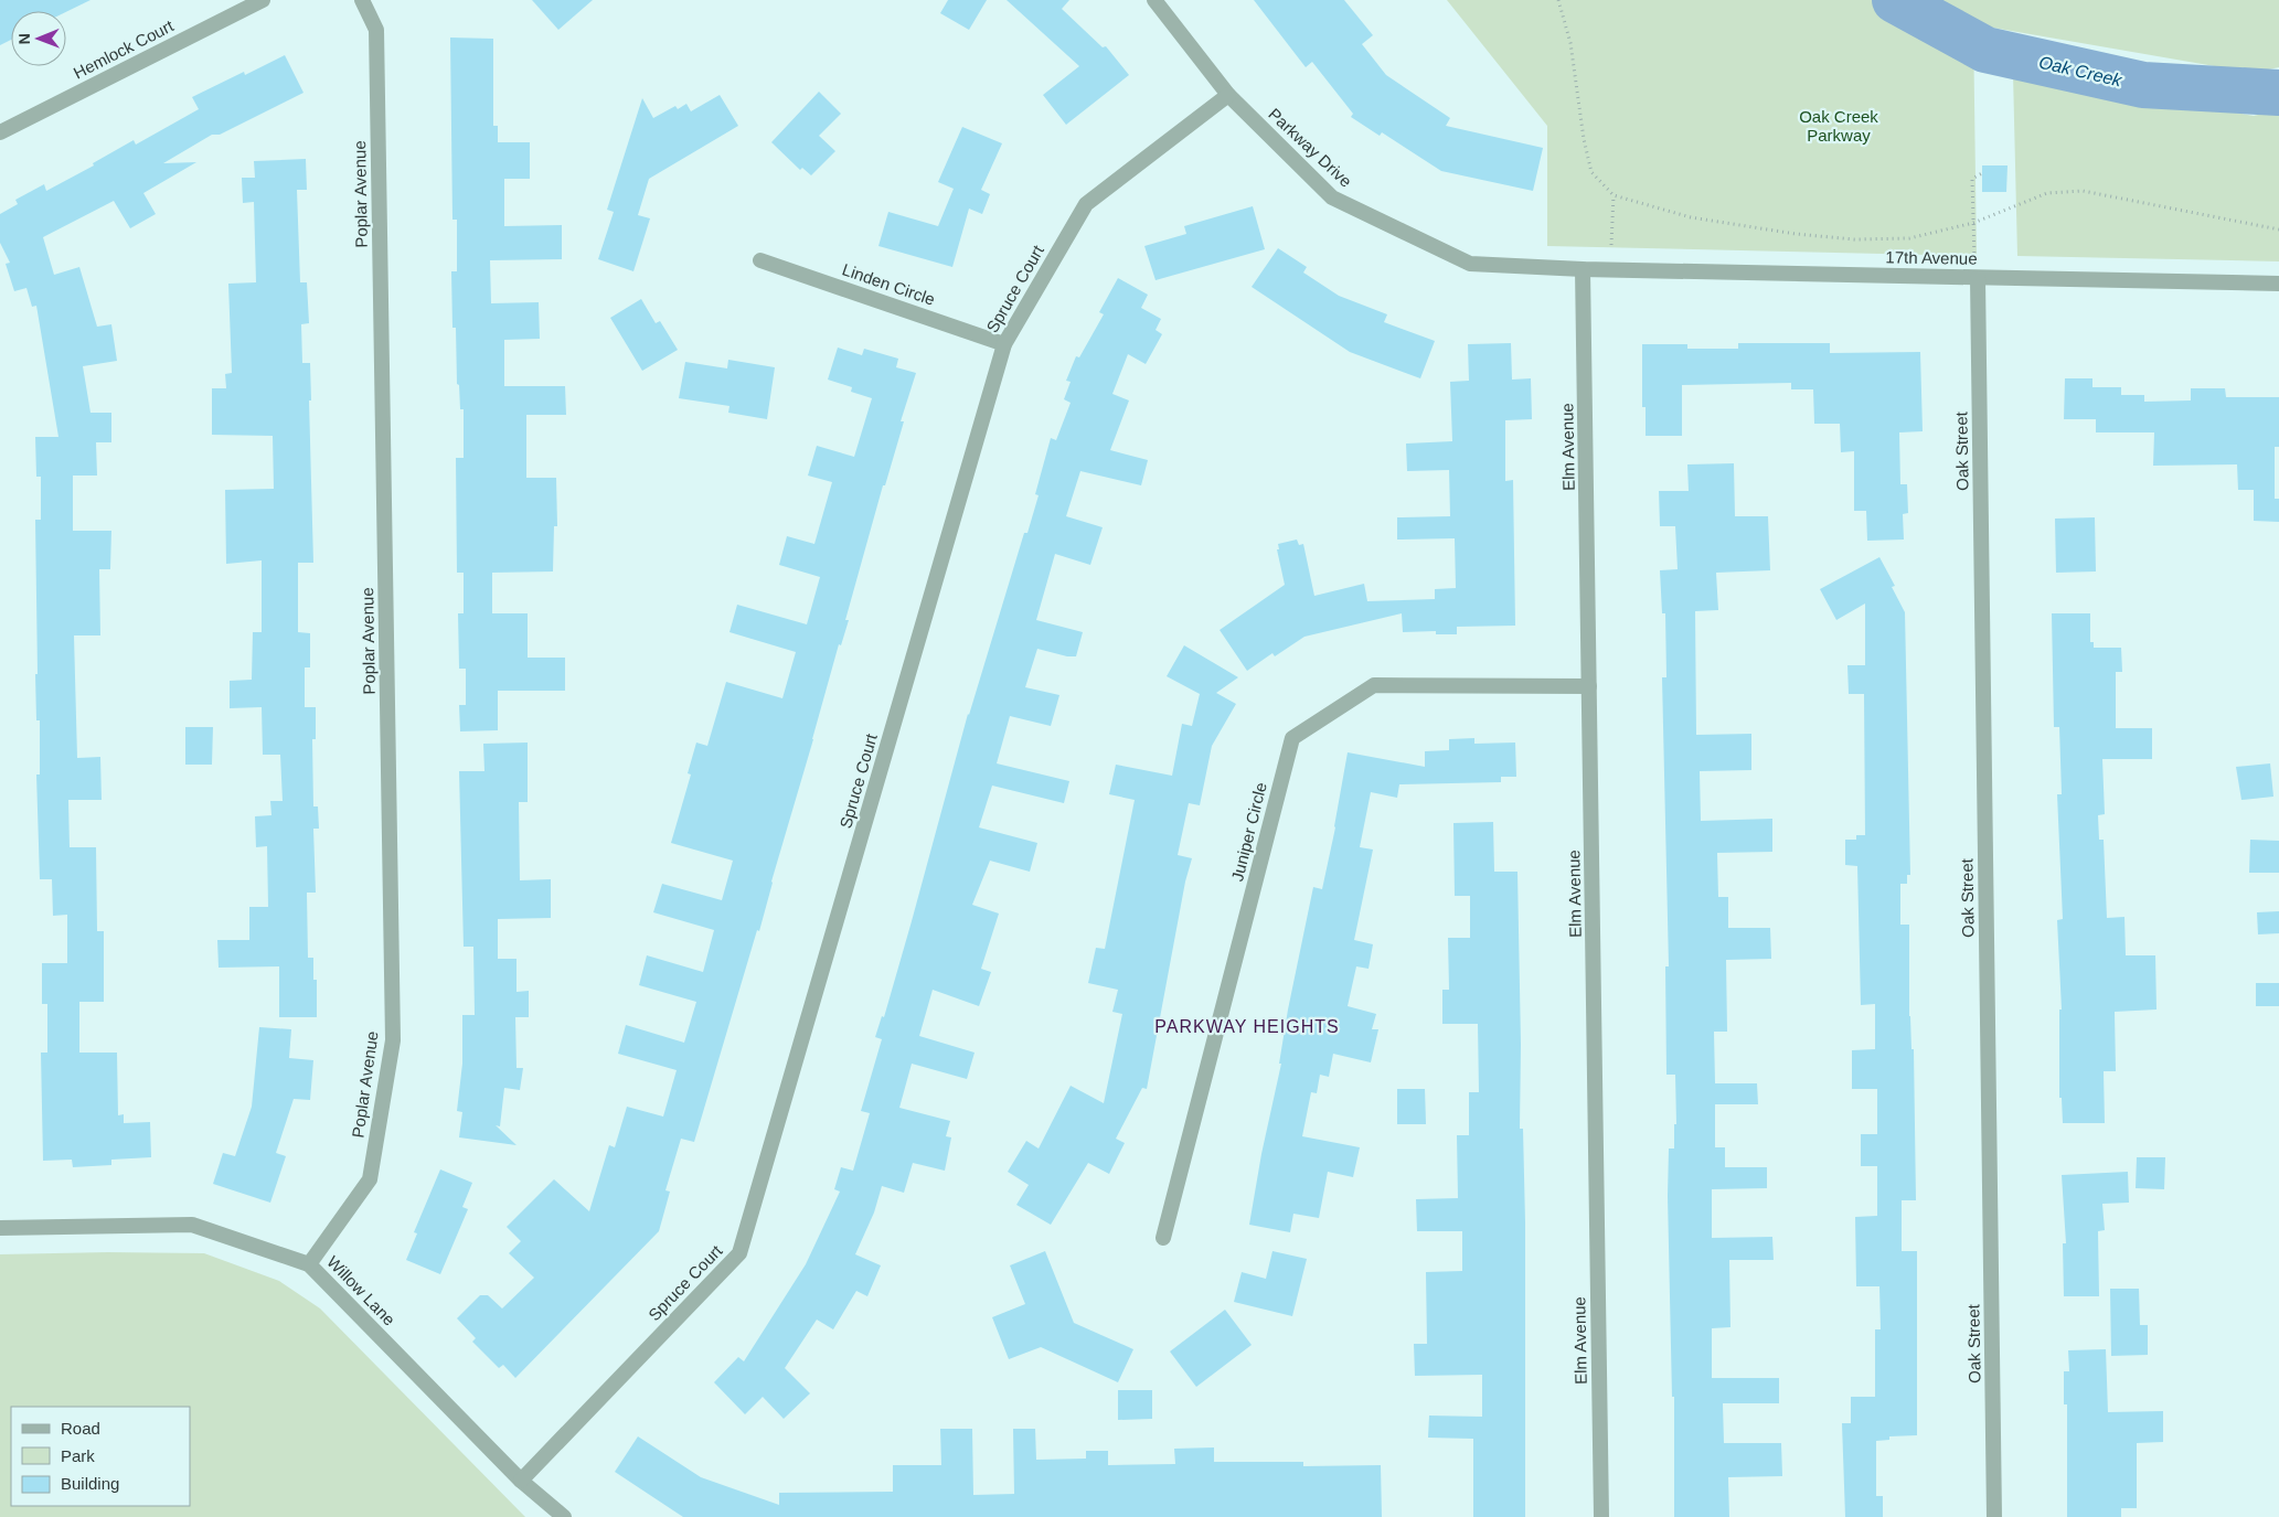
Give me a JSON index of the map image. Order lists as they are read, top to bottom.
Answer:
{
  "streets": {
    "street": [
      "Hemlock Court",
      "Parkway Drive",
      "Poplar Avenue",
      "17th Avenue",
      "Linden Circle",
      "Spruce Court",
      "Elm Avenue",
      "Oak Street",
      "Juniper Circle",
      "Willow Lane"
    ]
  },
  "crossings": [
    ["Parkway Drive", "17th Avenue"],
    ["Parkway Drive", "Spruce Court"],
    ["Parkway Drive", "Elm Avenue"],
    ["Poplar Avenue", "Willow Lane"],
    ["17th Avenue", "Elm Avenue"],
    ["17th Avenue", "Oak Street"],
    ["Linden Circle", "Spruce Court"],
    ["Spruce Court", "Willow Lane"],
    ["Elm Avenue", "Juniper Circle"]
  ],
  "districts": ["PARKWAY HEIGHTS"],
  "water": ["Oak Creek"],
  "parks": ["Oak Creek Parkway"],
  "legend": ["Road", "Park", "Building"],
  "north": "left"
}
